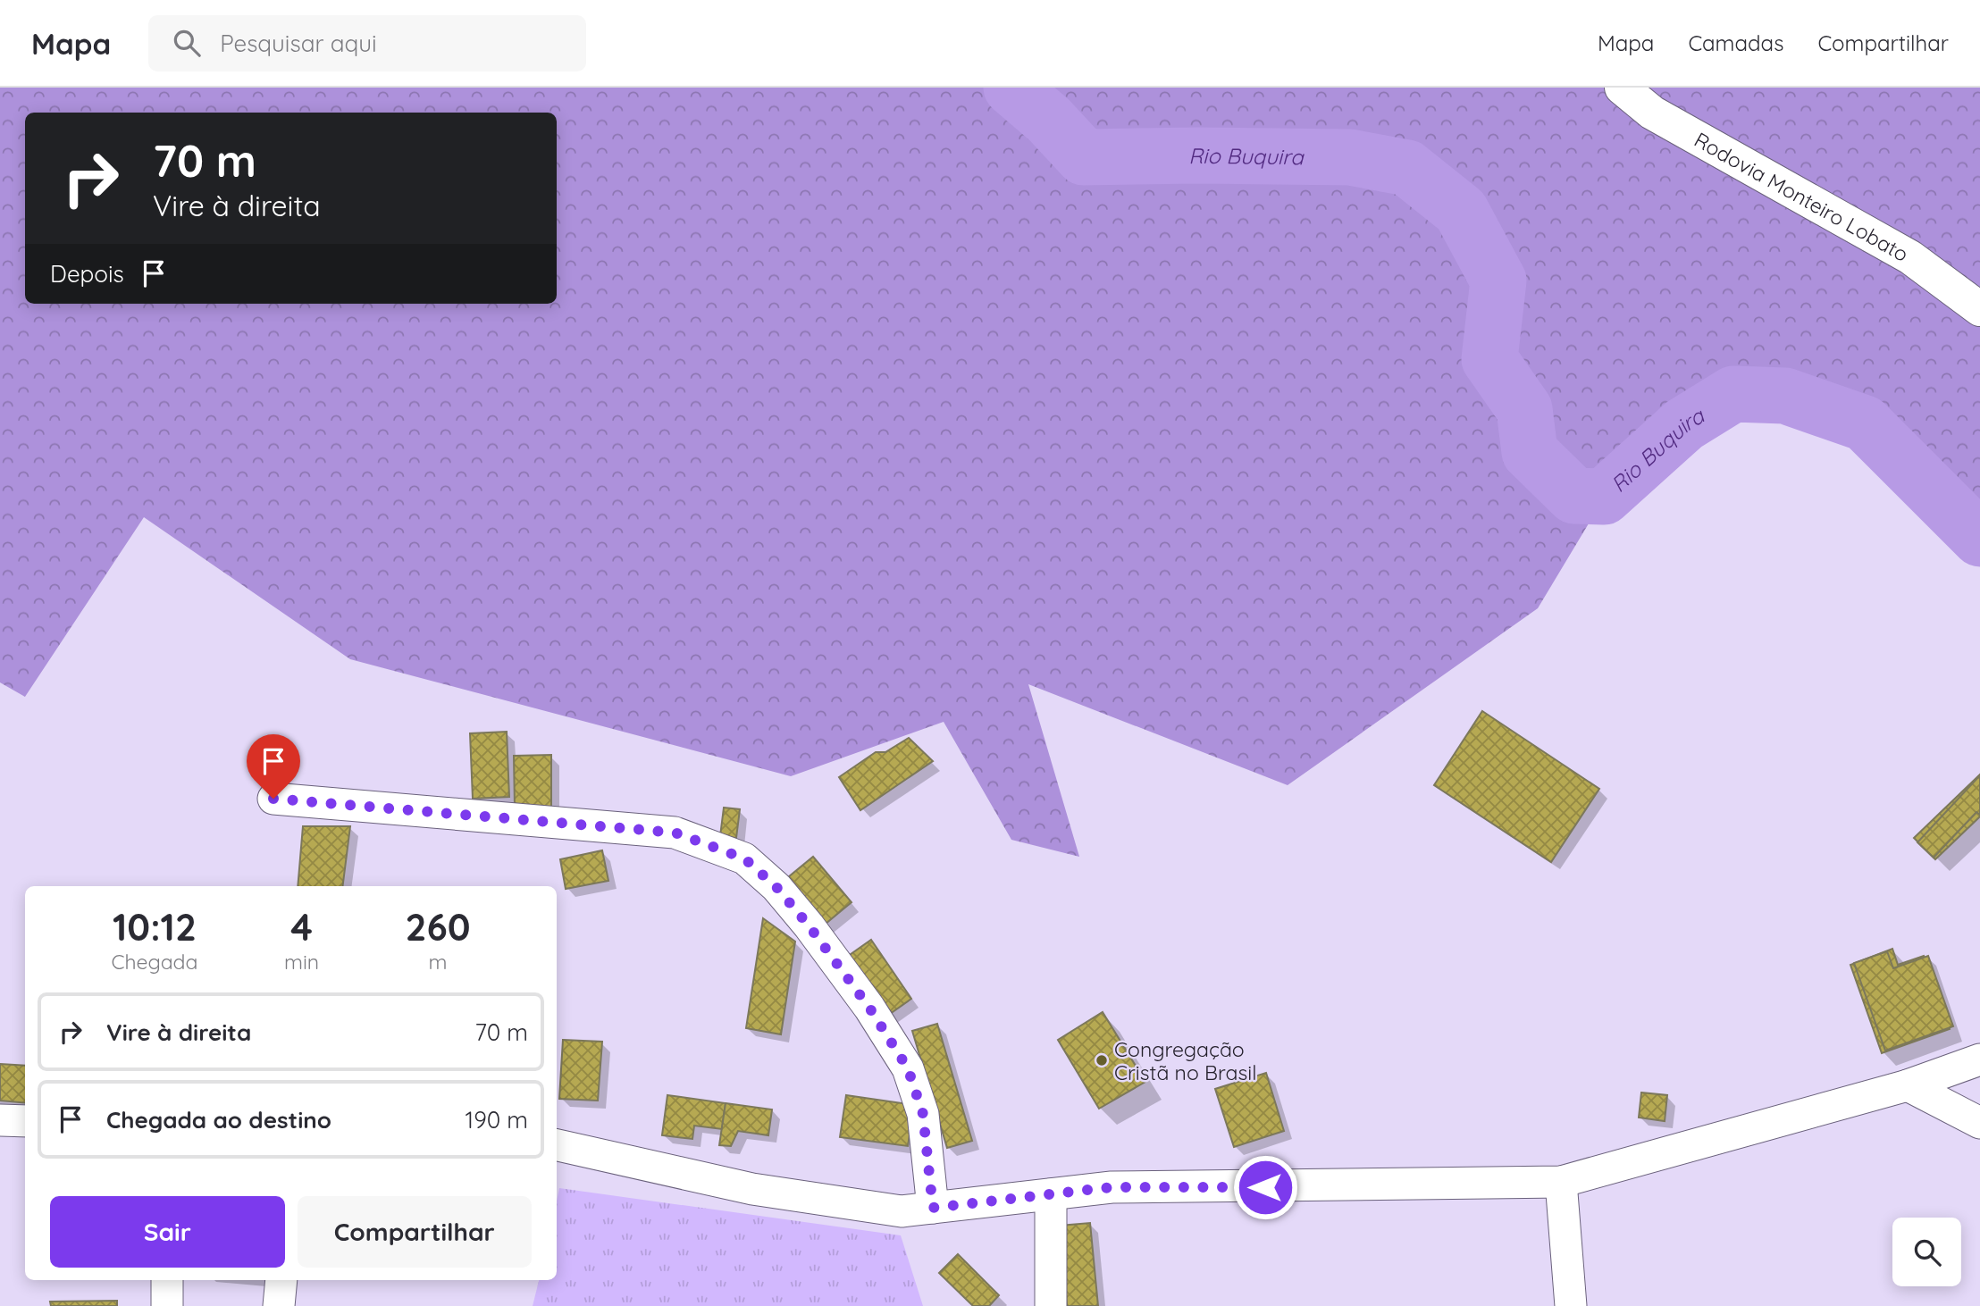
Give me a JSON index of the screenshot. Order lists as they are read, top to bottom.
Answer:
{
  "streets": {
    "main road": ["Rodovia Monteiro Lobato"]
  },
  "water": ["Rio Buquira"],
  "places": ["Congregação Cristã no Brasil"],
  "page": {
    "header": "Mapa",
    "search": "Pesquisar aqui",
    "nav": ["Mapa", "Camadas", "Compartilhar"],
    "turn": ["70 m", "Vire à direita"],
    "then": "Depois",
    "eta": [
      "10:12",
      "Chegada",
      "4",
      "min",
      "260",
      "m"
    ],
    "list": [
      {
        "name": "Vire à direita",
        "value": "70 m"
      },
      {
        "name": "Chegada ao destino",
        "value": "190 m"
      }
    ],
    "buttons": ["Sair", "Compartilhar"]
  }
}
